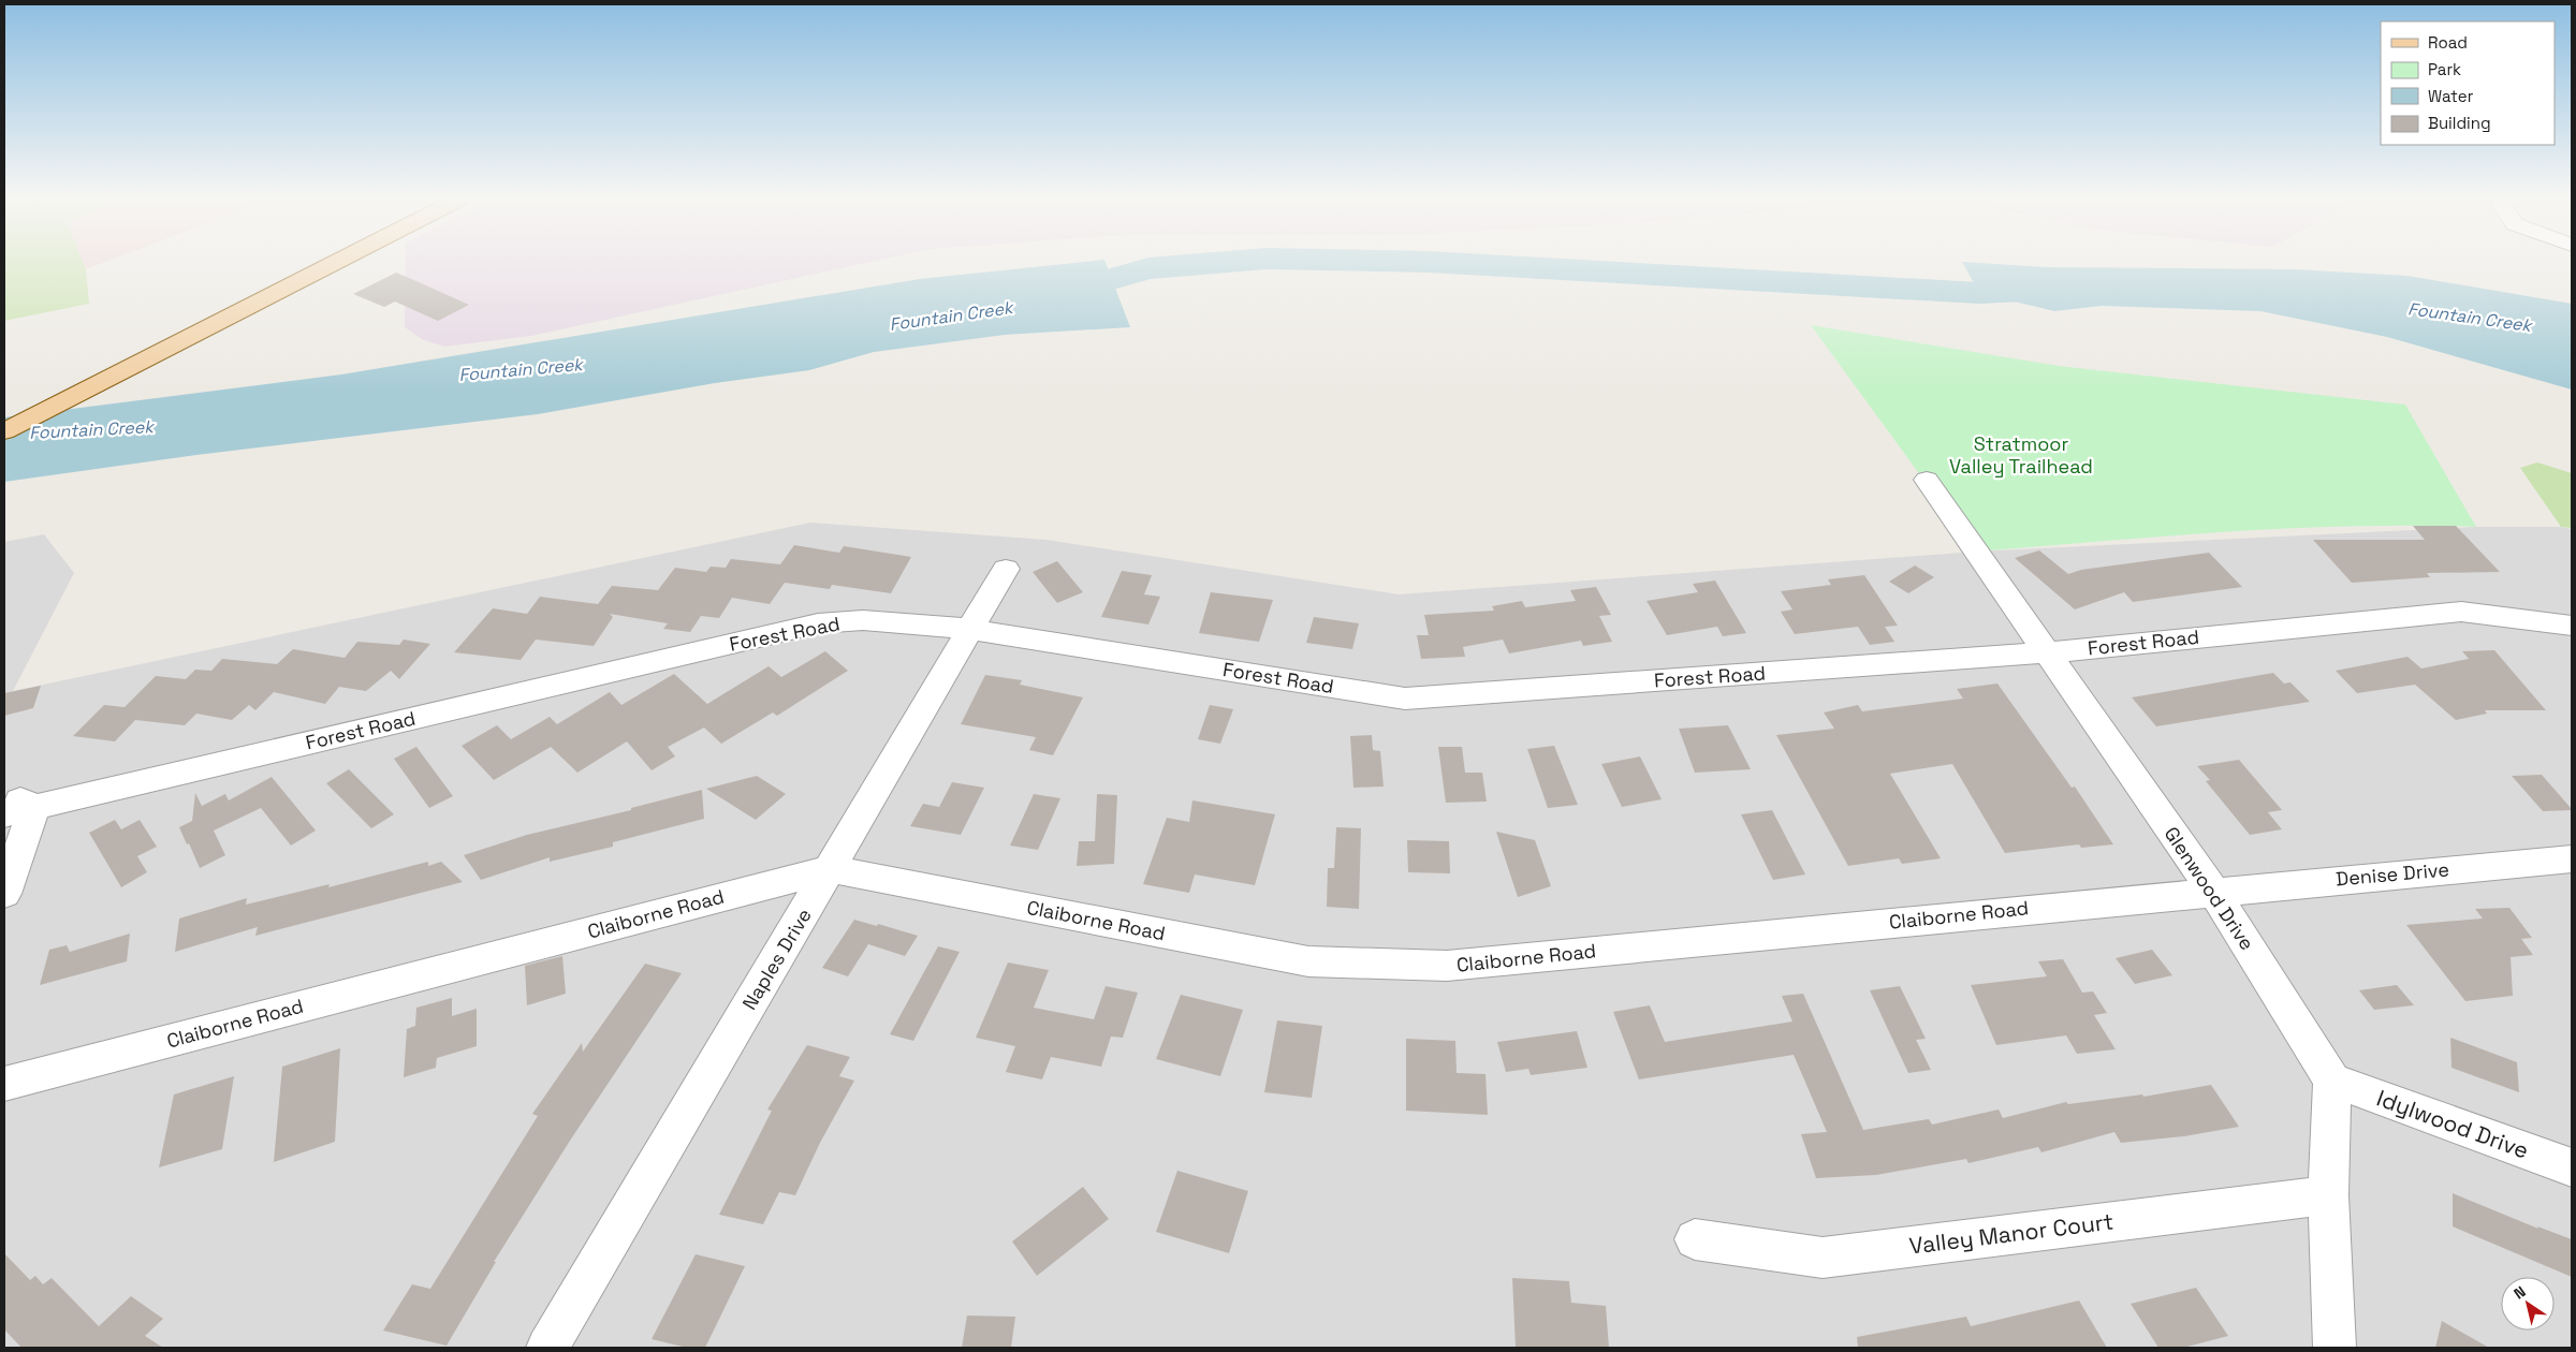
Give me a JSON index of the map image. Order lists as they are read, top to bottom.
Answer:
{
  "streets": {
    "street": [
      "Forest Road",
      "Denise Drive",
      "Glenwood Drive",
      "Claiborne Road",
      "Naples Drive",
      "Idylwood Drive",
      "Valley Manor Court"
    ]
  },
  "crossings": [
    ["Forest Road", "Glenwood Drive"],
    ["Forest Road", "Naples Drive"],
    ["Denise Drive", "Glenwood Drive"],
    ["Denise Drive", "Claiborne Road"],
    ["Glenwood Drive", "Claiborne Road"],
    ["Glenwood Drive", "Idylwood Drive"],
    ["Claiborne Road", "Naples Drive"]
  ],
  "water": ["Fountain Creek"],
  "parks": ["Stratmoor Valley Trailhead"],
  "legend": [
    "Road",
    "Park",
    "Water",
    "Building"
  ],
  "north": "top left"
}
